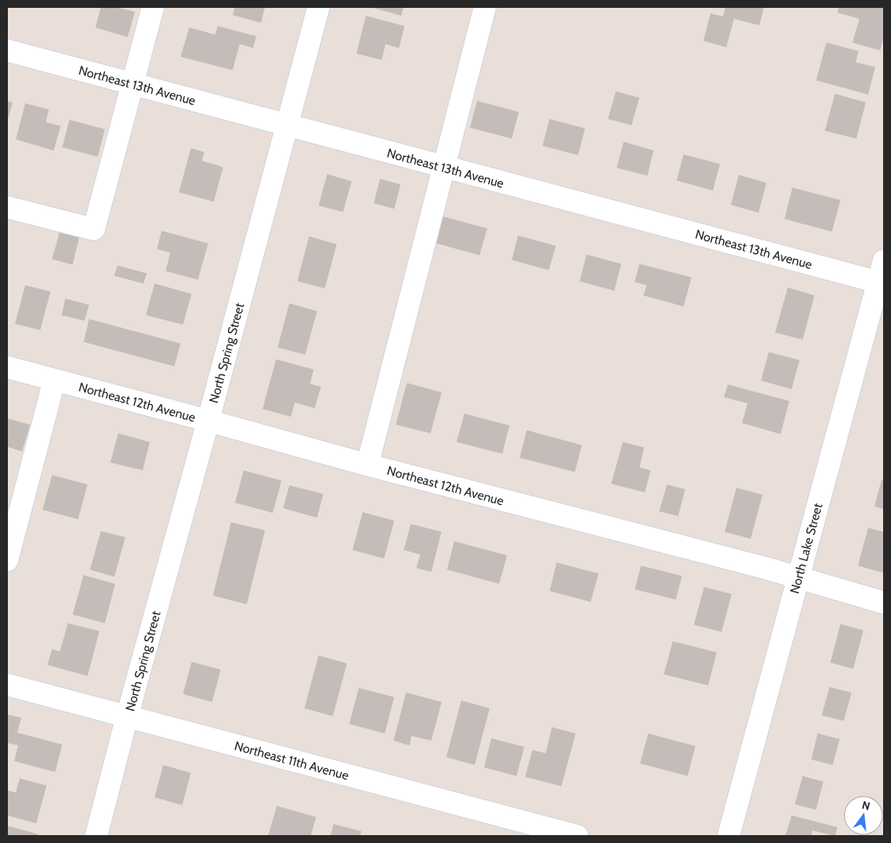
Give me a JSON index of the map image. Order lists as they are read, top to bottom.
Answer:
{
  "streets": {
    "street": [
      "Northeast 13th Avenue",
      "North Spring Street",
      "Northeast 12th Avenue",
      "North Lake Street",
      "Northeast 11th Avenue"
    ]
  },
  "crossings": [
    ["Northeast 13th Avenue", "North Spring Street"],
    ["Northeast 13th Avenue", "North Lake Street"],
    ["North Spring Street", "Northeast 12th Avenue"],
    ["North Spring Street", "Northeast 11th Avenue"],
    ["Northeast 12th Avenue", "North Lake Street"]
  ],
  "north": "top"
}
